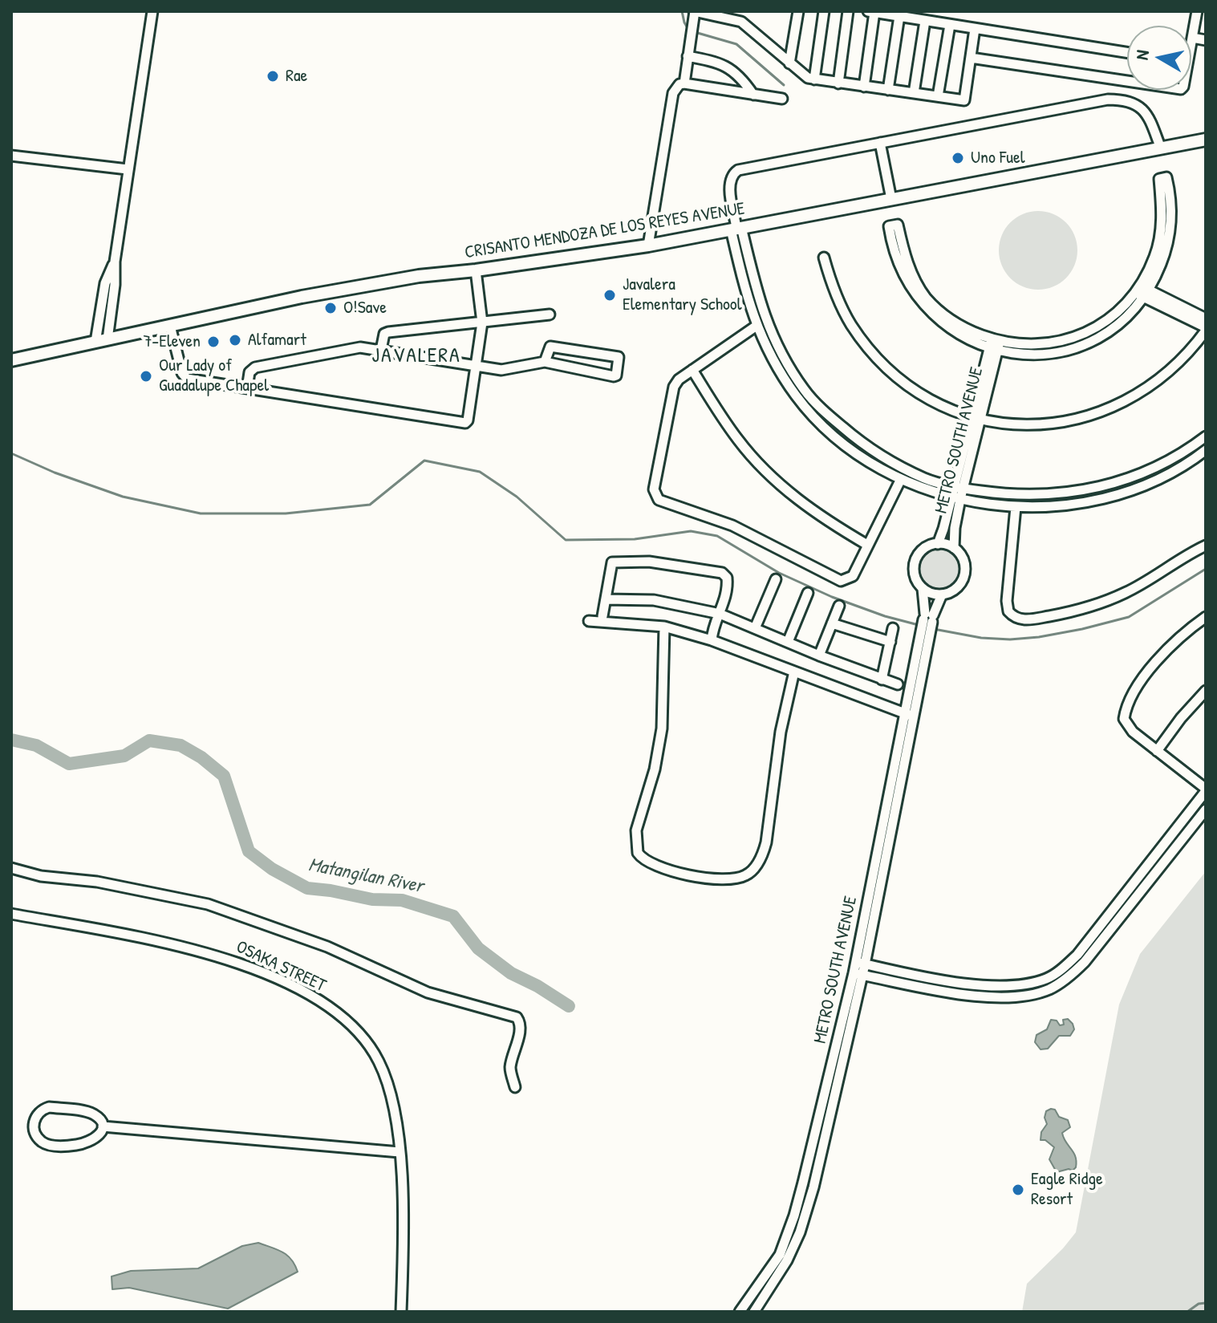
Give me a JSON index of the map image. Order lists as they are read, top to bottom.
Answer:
{
  "streets": {
    "main road": ["CRISANTO MENDOZA DE LOS REYES AVENUE"],
    "street": ["METRO SOUTH AVENUE", "OSAKA STREET"]
  },
  "districts": ["JAVALERA"],
  "water": ["Matangilan River"],
  "places": [
    "Rae",
    "Uno Fuel",
    "Javalera Elementary School",
    "O!Save",
    "Alfamart",
    "7-Eleven",
    "Our Lady of Guadalupe Chapel",
    "Eagle Ridge Resort"
  ],
  "north": "left"
}
